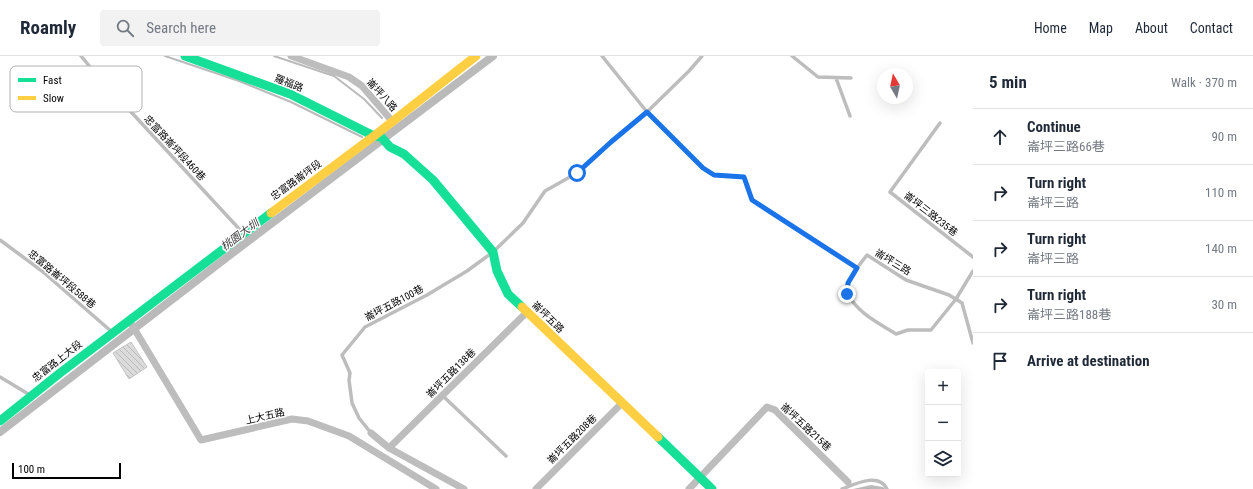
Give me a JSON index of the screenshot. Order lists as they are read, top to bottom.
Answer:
{
  "streets": {
    "street": [
      "羅福路",
      "崙坪八路",
      "忠富路崙坪段",
      "崙坪五路",
      "忠富路上大段",
      "崙坪五路138巷",
      "上大五路",
      "崙坪五路215巷",
      "崙坪五路208巷"
    ],
    "lane": [
      "忠富路崙坪段460巷",
      "崙坪三路235巷",
      "崙坪三路",
      "忠富路崙坪段588巷",
      "崙坪五路100巷"
    ]
  },
  "crossings": [
    ["羅福路", "忠富路崙坪段"],
    ["羅福路", "崙坪五路"],
    ["崙坪八路", "忠富路崙坪段"],
    ["忠富路崙坪段460巷", "忠富路崙坪段"],
    ["忠富路崙坪段", "忠富路上大段"],
    ["忠富路崙坪段", "上大五路"],
    ["忠富路崙坪段588巷", "忠富路上大段"],
    ["崙坪五路100巷", "崙坪五路"],
    ["崙坪五路", "崙坪五路138巷"],
    ["崙坪五路", "崙坪五路215巷"],
    ["崙坪五路", "崙坪五路208巷"],
    ["忠富路上大段", "上大五路"]
  ],
  "water": ["桃園大圳"],
  "legend": ["Fast", "Slow"],
  "scale_bar": "100 m",
  "north": "top",
  "page": {
    "header": "Roamly",
    "search": "Search here",
    "nav": [
      "Home",
      "Map",
      "About",
      "Contact"
    ],
    "heading": ["5 min", "Walk · 370 m"],
    "list": [
      ["Continue", "崙坪三路66巷", "90 m"],
      ["Turn right", "崙坪三路", "110 m"],
      ["Turn right", "崙坪三路", "140 m"],
      ["Turn right", "崙坪三路188巷", "30 m"],
      "Arrive at destination"
    ],
    "map_buttons": ["+", "−"],
    "scale": "100 m"
  }
}
